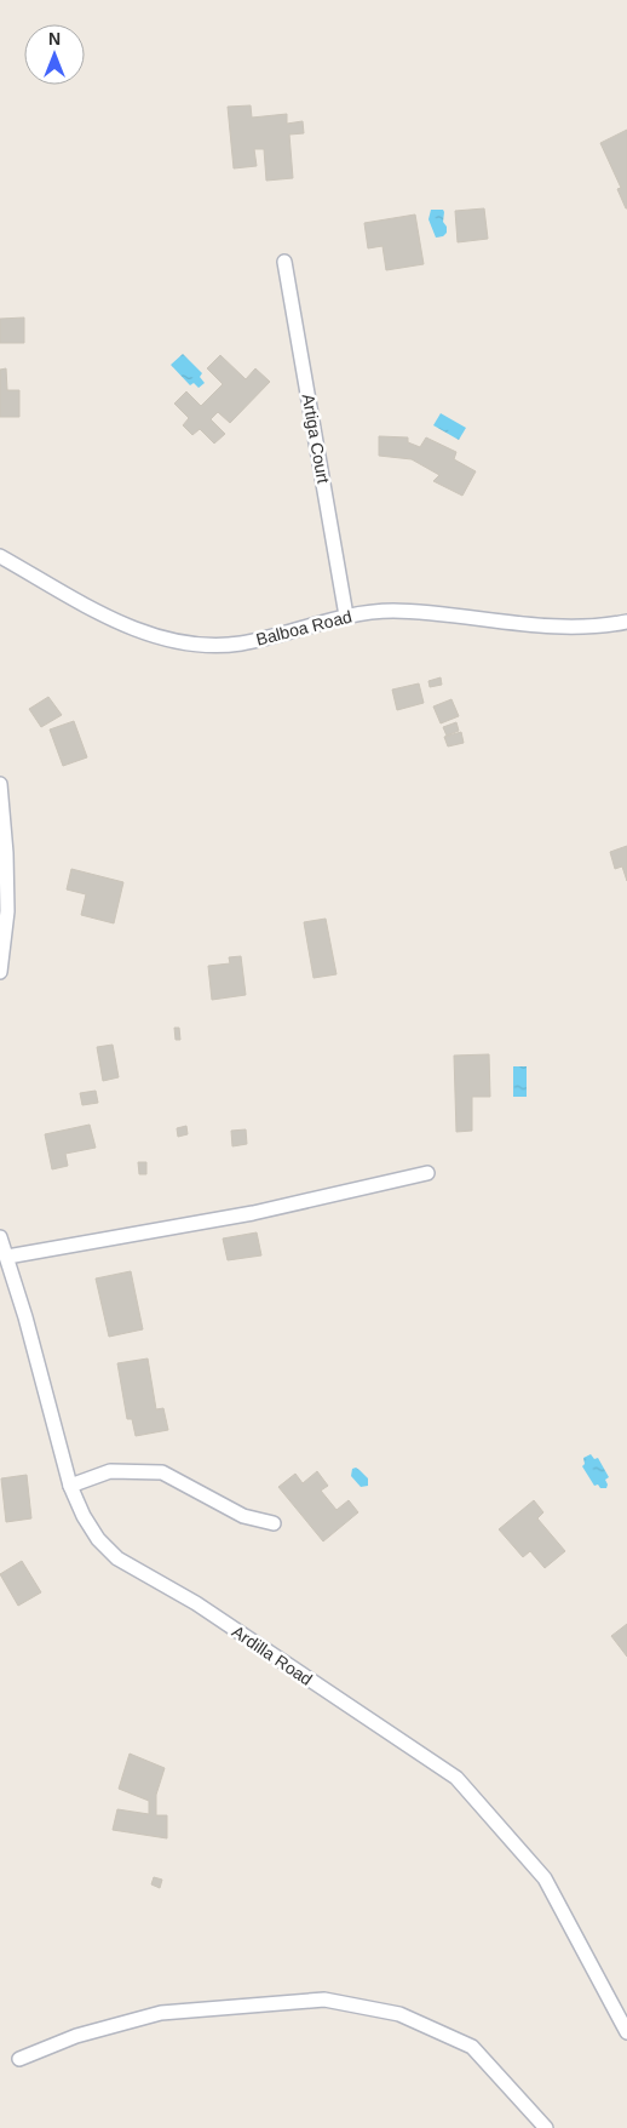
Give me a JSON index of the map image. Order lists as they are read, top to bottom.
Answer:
{
  "streets": {
    "street": ["Artiga Court", "Balboa Road", "Ardilla Road"]
  },
  "crossings": [
    ["Artiga Court", "Balboa Road"]
  ],
  "north": "top"
}
